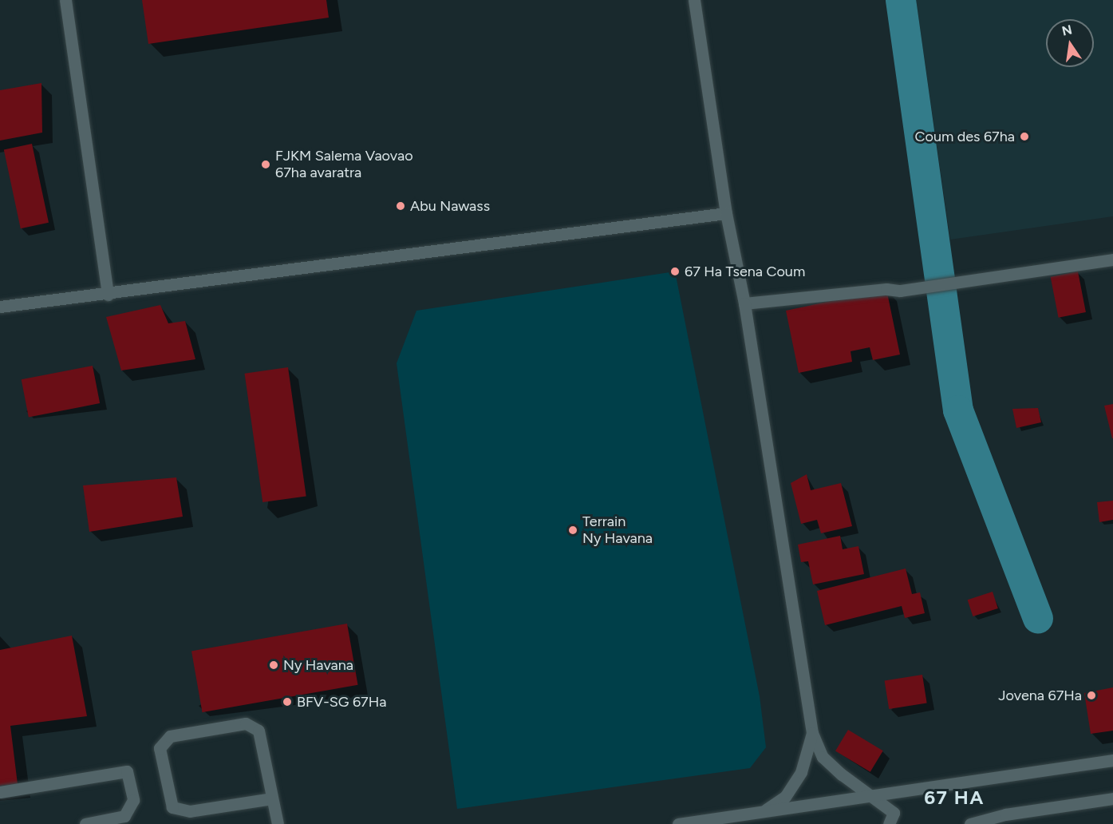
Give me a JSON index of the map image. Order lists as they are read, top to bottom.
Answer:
{
  "districts": ["67 HA"],
  "places": [
    "Coum des 67ha",
    "FJKM Salema Vaovao 67ha avaratra",
    "Abu Nawass",
    "67 Ha Tsena Coum",
    "Terrain Ny Havana",
    "Ny Havana",
    "Jovena 67Ha",
    "BFV-SG 67Ha"
  ],
  "north": "top"
}
